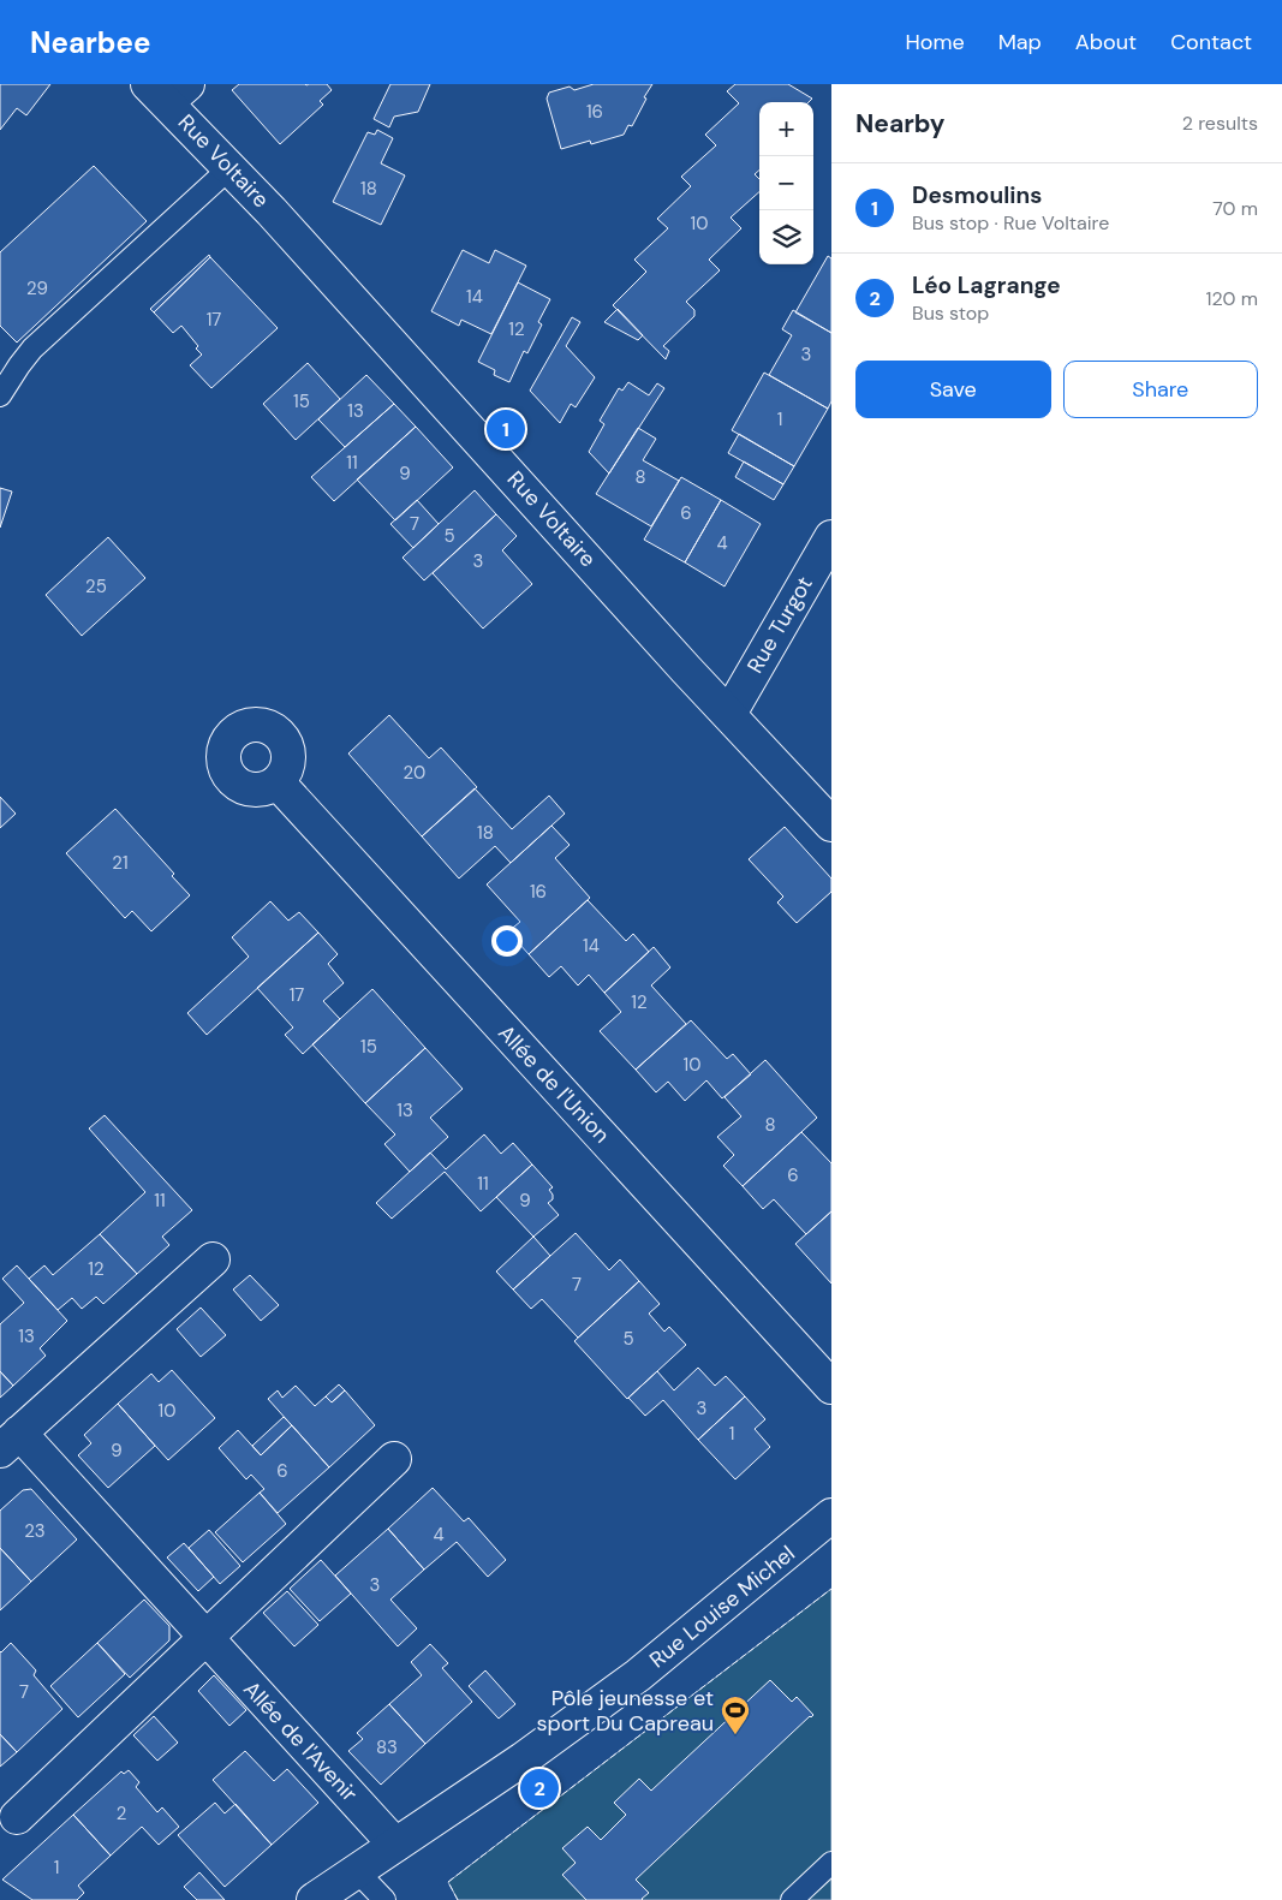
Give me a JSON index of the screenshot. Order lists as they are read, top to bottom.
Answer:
{
  "streets": {
    "street": [
      "Rue Voltaire",
      "Rue Turgot",
      "Allée de l'Union",
      "Rue Louise Michel",
      "Allée de l'Avenir"
    ]
  },
  "crossings": [
    ["Rue Voltaire", "Rue Turgot"],
    ["Rue Louise Michel", "Allée de l'Avenir"]
  ],
  "places": {
    "sports": ["Pôle jeunesse et sport Du Capreau"]
  },
  "house_numbers": [
    "16",
    "18",
    "10",
    "29",
    "14",
    "17",
    "12",
    "3",
    "15",
    "13",
    "1",
    "11",
    "9",
    "8",
    "6",
    "7",
    "5",
    "4",
    "3",
    "25",
    "20",
    "18",
    "21",
    "16",
    "14",
    "17",
    "12",
    "15",
    "10",
    "13",
    "8",
    "6",
    "11",
    "11",
    "9",
    "12",
    "7",
    "13",
    "5",
    "3",
    "10",
    "1",
    "9",
    "6",
    "23",
    "4",
    "3",
    "7",
    "83",
    "2",
    "1"
  ],
  "page": {
    "header": "Nearbee",
    "nav": [
      "Home",
      "Map",
      "About",
      "Contact"
    ],
    "heading": ["Nearby", "2 results"],
    "map_buttons": ["+", "−"],
    "list": [
      {
        "mark": "1",
        "name": "Desmoulins",
        "note": "Bus stop · Rue Voltaire",
        "value": "70 m"
      },
      {
        "mark": "2",
        "name": "Léo Lagrange",
        "note": "Bus stop",
        "value": "120 m"
      }
    ],
    "buttons": ["Save", "Share"],
    "pins": ["1", "2"]
  }
}
